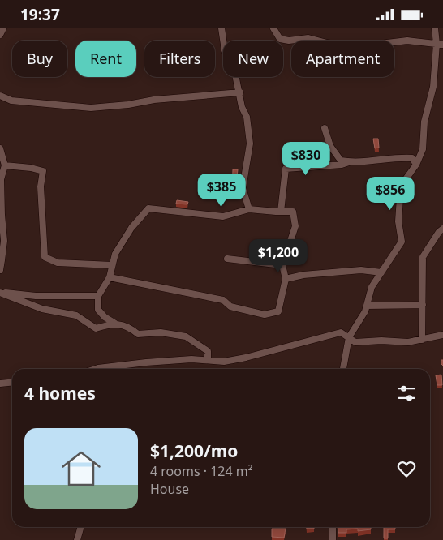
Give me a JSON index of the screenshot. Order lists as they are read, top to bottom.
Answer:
{
  "page": {
    "status": "19:37",
    "chip": [
      "Buy",
      "Rent",
      "Filters",
      "New",
      "Apartment"
    ],
    "price": [
      "$830",
      "$385",
      "$856",
      "$1,200"
    ],
    "heading": "4 homes",
    "list": [
      {
        "name": "$1,200/mo",
        "note": "4 rooms · 124 m² · House"
      }
    ]
  }
}
